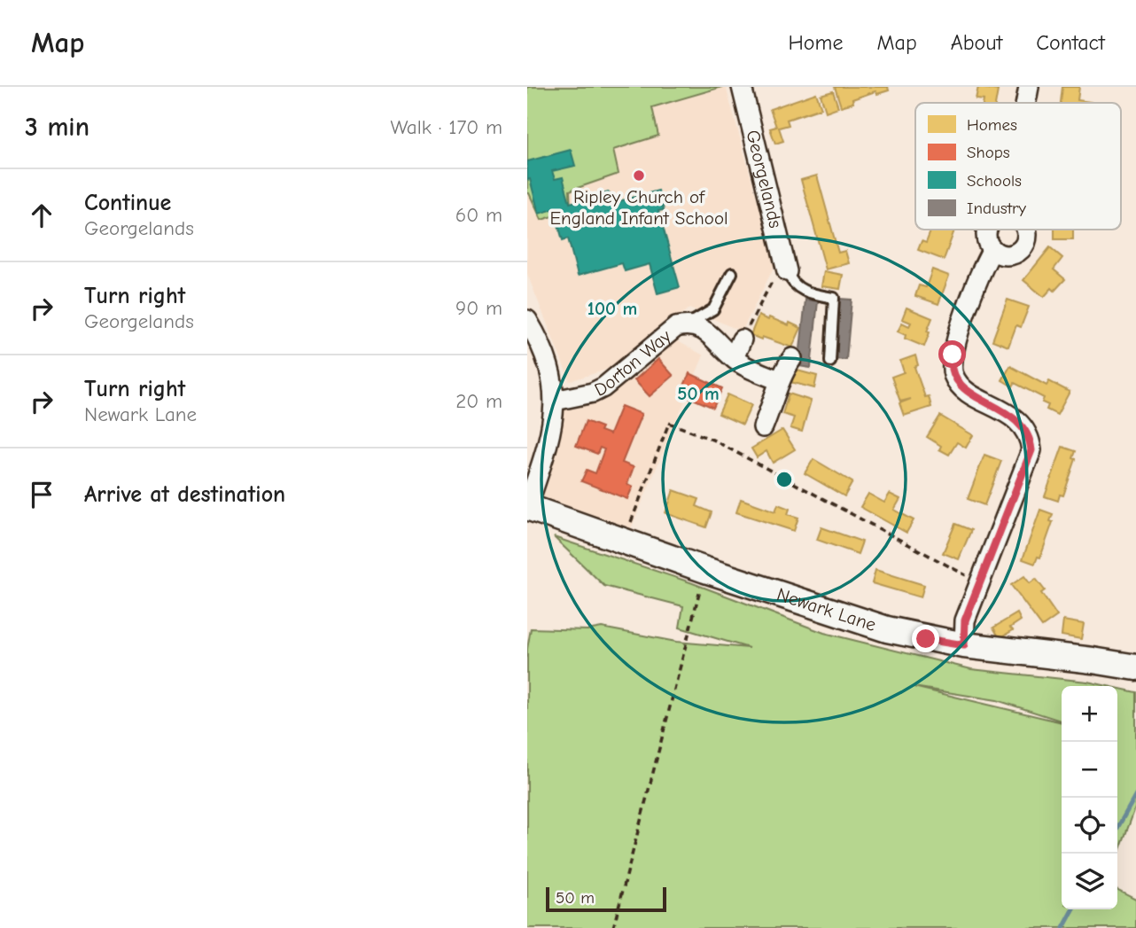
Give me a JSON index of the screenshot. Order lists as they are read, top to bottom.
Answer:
{
  "streets": {
    "main road": ["Newark Lane"],
    "street": ["Georgelands", "Dorton Way"]
  },
  "places": ["Ripley Church of England Infant School"],
  "legend": [
    "Homes",
    "Shops",
    "Schools",
    "Industry"
  ],
  "scale_bar": "50 m",
  "page": {
    "header": "Map",
    "nav": [
      "Home",
      "Map",
      "About",
      "Contact"
    ],
    "heading": ["3 min", "Walk · 170 m"],
    "list": [
      ["Continue", "Georgelands", "60 m"],
      ["Turn right", "Georgelands", "90 m"],
      ["Turn right", "Newark Lane", "20 m"],
      "Arrive at destination"
    ],
    "map_buttons": ["+", "−"],
    "scale": "50 m"
  },
  "rings": ["100 m", "50 m"]
}
